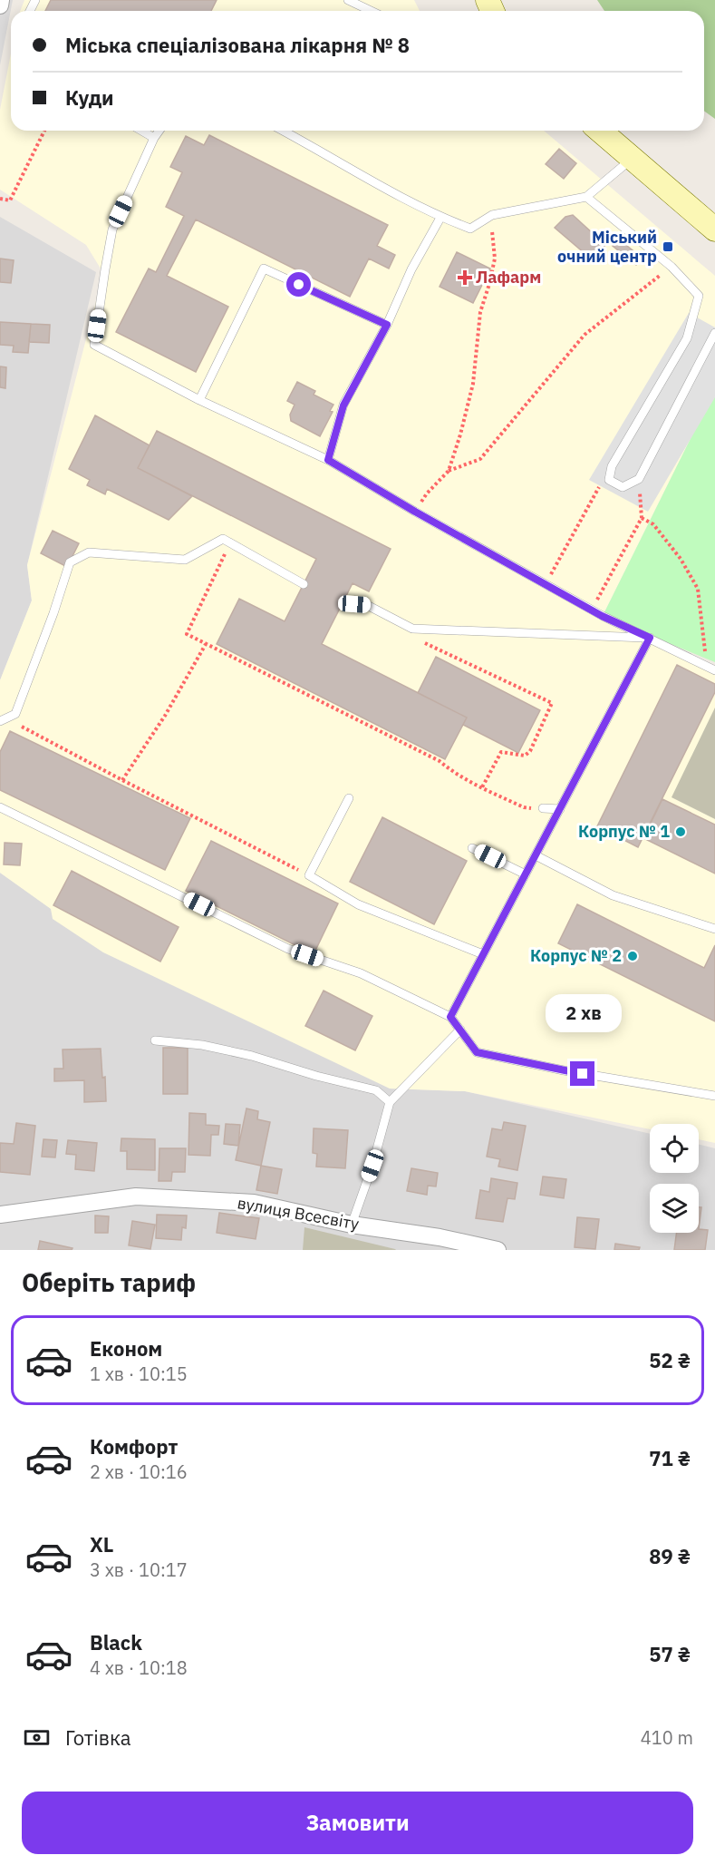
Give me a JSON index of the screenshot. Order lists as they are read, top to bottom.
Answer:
{
  "streets": {
    "street": ["вулиця Всесвіту"]
  },
  "places": {
    "transit": ["Міський очний центр"],
    "health": ["Лафарм"],
    "other": ["Корпус № 1", "Корпус № 2"]
  },
  "page": {
    "banner": ["Міська спеціалізована лікарня № 8", "Куди"],
    "bubble": "2 хв",
    "heading": "Оберіть тариф",
    "list": [
      {
        "name": "Економ",
        "note": "1 хв · 10:15",
        "value": "52 ₴"
      },
      {
        "name": "Комфорт",
        "note": "2 хв · 10:16",
        "value": "71 ₴"
      },
      {
        "name": "XL",
        "note": "3 хв · 10:17",
        "value": "89 ₴"
      },
      {
        "name": "Black",
        "note": "4 хв · 10:18",
        "value": "57 ₴"
      }
    ],
    "pay": ["Готівка", "410 m"],
    "buttons": "Замовити"
  }
}
